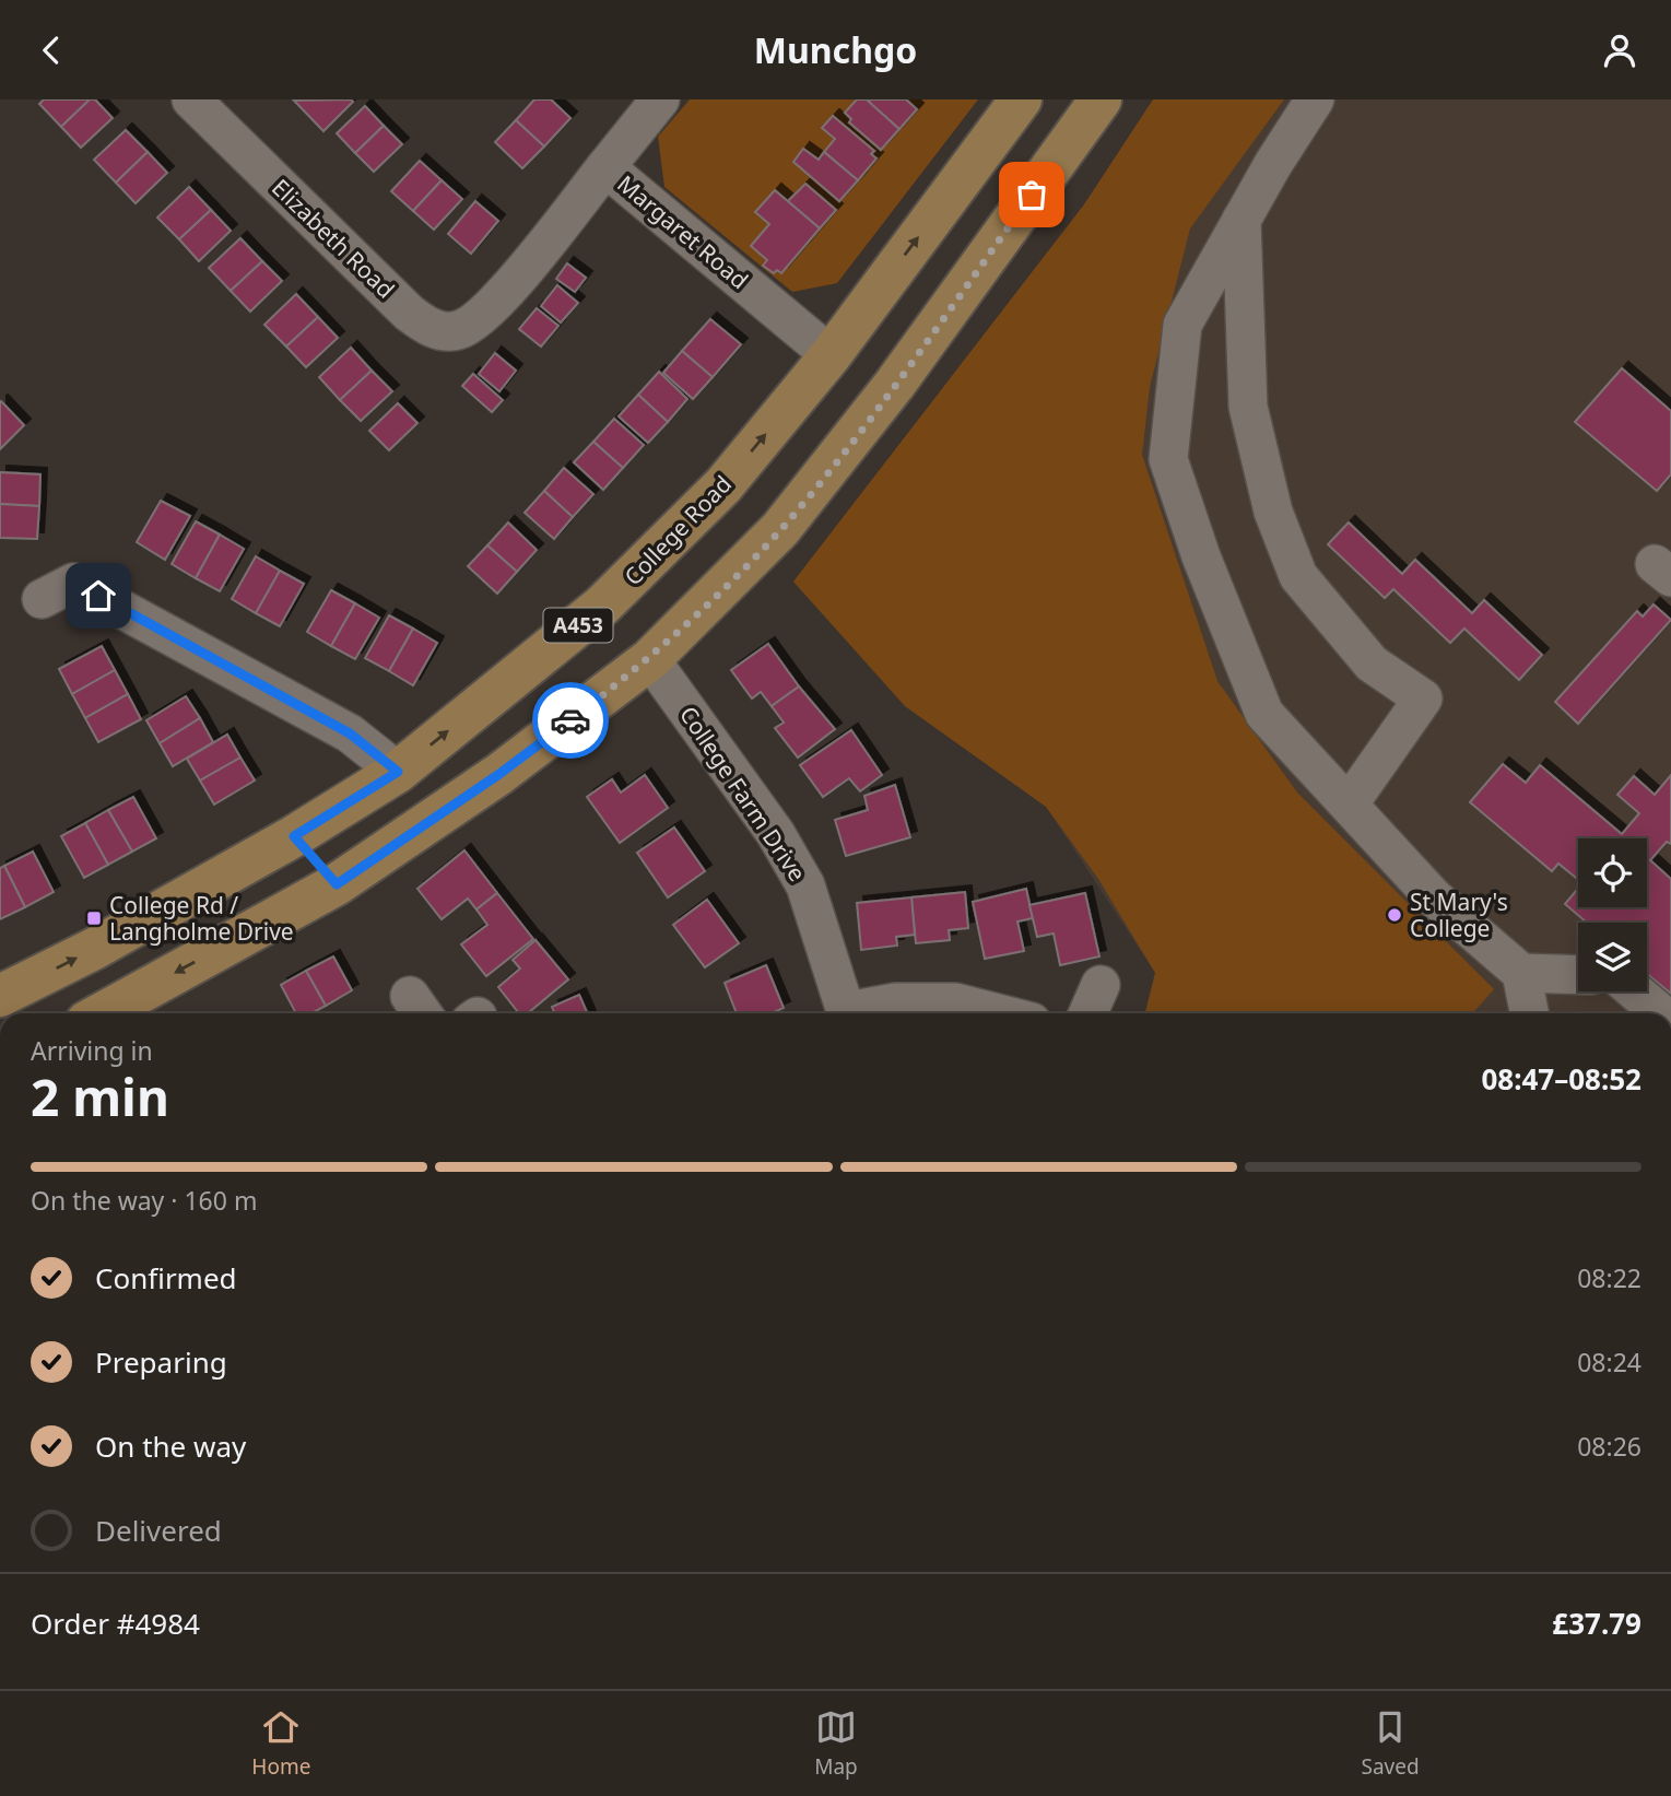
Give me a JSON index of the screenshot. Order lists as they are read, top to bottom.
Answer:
{
  "streets": {
    "main road": ["College Road", "A453"],
    "street": ["Margaret Road", "Elizabeth Road", "College Farm Drive"]
  },
  "crossings": [
    ["Margaret Road", "Elizabeth Road"],
    ["Margaret Road", "College Road"]
  ],
  "places": {
    "other": ["St Mary's College"],
    "transit": ["College Rd / Langholme Drive"]
  },
  "page": {
    "header": "Munchgo",
    "heading": ["2 min", "Arriving in", "08:47–08:52"],
    "panel": ["Order #4984", "£37.79"],
    "bar": "On the way · 160 m",
    "list": [
      ["Confirmed", "08:22"],
      ["Preparing", "08:24"],
      ["On the way", "08:26"],
      "Delivered"
    ],
    "tabs": ["Home", "Map", "Saved"]
  }
}
